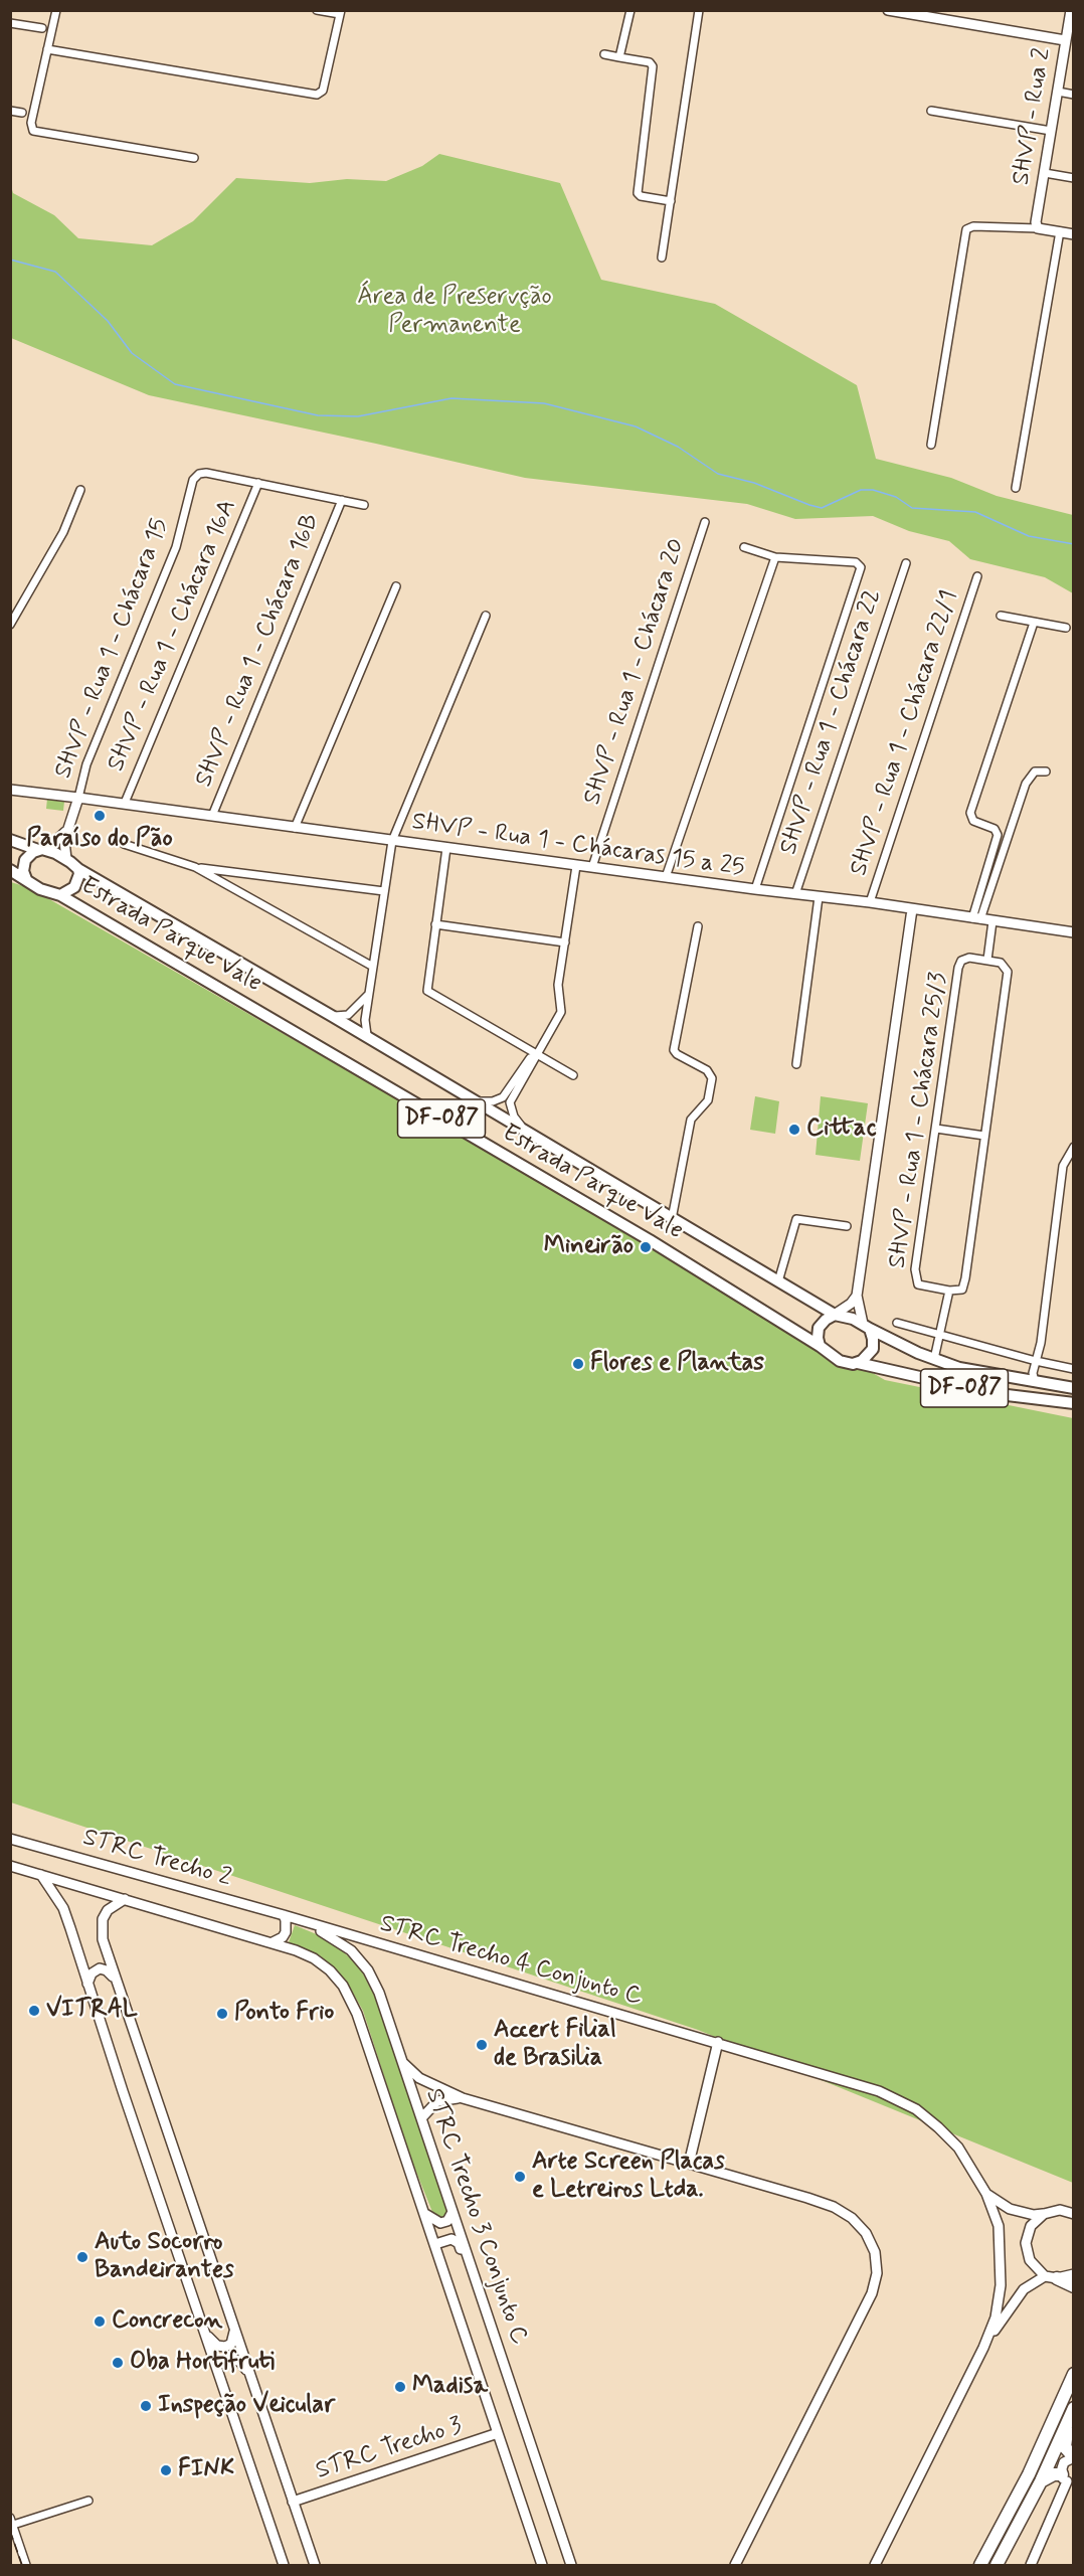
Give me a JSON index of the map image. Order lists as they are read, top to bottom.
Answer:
{
  "streets": {
    "main road": ["Estrada Parque Vale", "DF-087"],
    "street": [
      "SHVP - Rua 2",
      "SHVP - Rua 1 - Chácara 16A",
      "SHVP - Rua 1 - Chácara 15",
      "SHVP - Rua 1 - Chácara 16B",
      "SHVP - Rua 1 - Chácara 20",
      "SHVP - Rua 1 - Chácara 22",
      "SHVP - Rua 1 - Chácara 22/1",
      "SHVP - Rua 1 - Chácaras 15 a 25",
      "SHVP - Rua 1 - Chácara 25/3",
      "STRC Trecho 2",
      "STRC Trecho 4 Conjunto C",
      "STRC Trecho 3 Conjunto C",
      "STRC Trecho 3"
    ]
  },
  "crossings": [
    ["SHVP - Rua 1 - Chácara 16A", "SHVP - Rua 1 - Chácara 15"],
    ["SHVP - Rua 1 - Chácara 16A", "SHVP - Rua 1 - Chácaras 15 a 25"],
    ["SHVP - Rua 1 - Chácara 15", "SHVP - Rua 1 - Chácaras 15 a 25"],
    ["SHVP - Rua 1 - Chácara 16B", "SHVP - Rua 1 - Chácaras 15 a 25"],
    ["SHVP - Rua 1 - Chácara 20", "SHVP - Rua 1 - Chácaras 15 a 25"],
    ["SHVP - Rua 1 - Chácara 22", "SHVP - Rua 1 - Chácaras 15 a 25"],
    ["SHVP - Rua 1 - Chácara 22/1", "SHVP - Rua 1 - Chácaras 15 a 25"],
    ["Estrada Parque Vale", "DF-087"],
    ["STRC Trecho 2", "STRC Trecho 4 Conjunto C"],
    ["STRC Trecho 2", "STRC Trecho 3 Conjunto C"],
    ["STRC Trecho 4 Conjunto C", "STRC Trecho 3 Conjunto C"],
    ["STRC Trecho 3 Conjunto C", "STRC Trecho 3"]
  ],
  "parks": ["Área de Preservção Permanente"],
  "places": [
    "Paraíso do Pão",
    "Cittac",
    "Mineirão",
    "Flores e Plantas",
    "VITRAL",
    "Ponto Frio",
    "Accert Filial de Brasilia",
    "Arte Screen Placas e Letreiros Ltda.",
    "Auto Socorro Bandeirantes",
    "Concrecon",
    "Oba Hortifruti",
    "Madisa",
    "Inspeção Veicular",
    "FINK"
  ]
}
